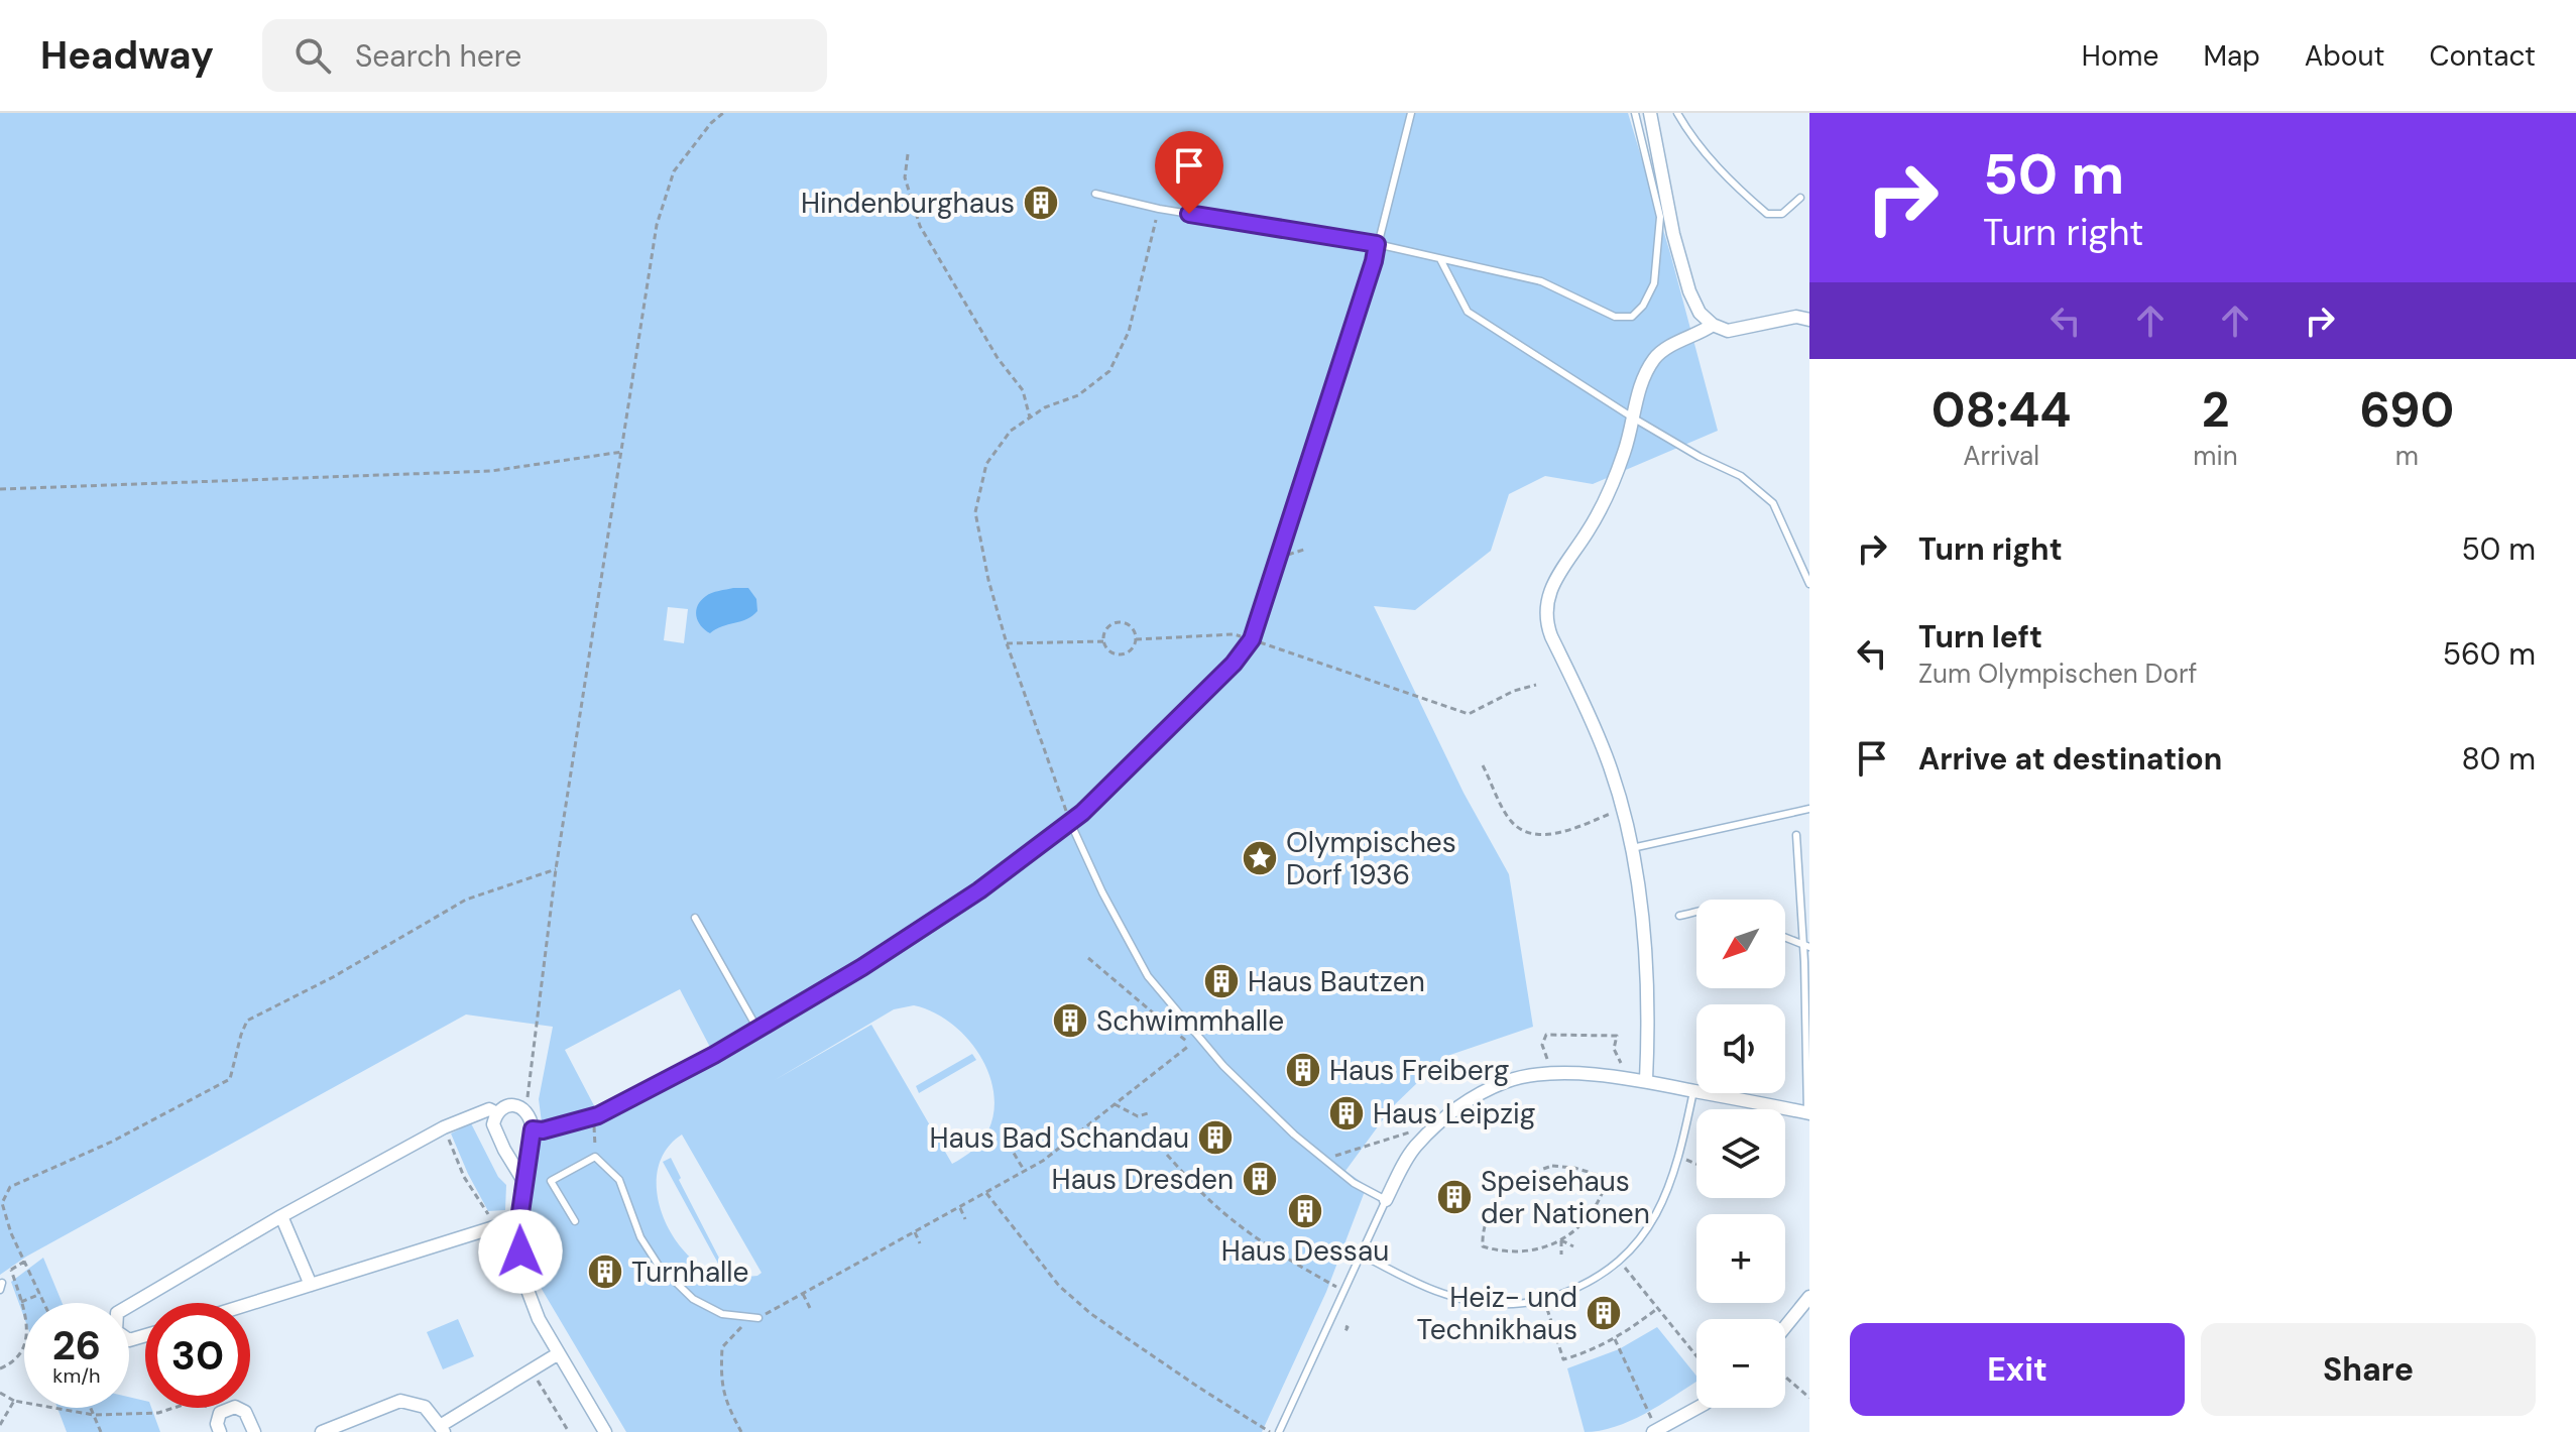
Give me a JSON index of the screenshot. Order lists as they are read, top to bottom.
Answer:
{
  "places": {
    "building": [
      "Hindenburghaus",
      "Haus Bautzen",
      "Schwimmhalle",
      "Haus Freiberg",
      "Haus Leipzig",
      "Haus Bad Schandau",
      "Haus Dresden",
      "Speisehaus der Nationen",
      "Haus Dessau",
      "Turnhalle",
      "Heiz- und Technikhaus"
    ],
    "place": ["Olympisches Dorf 1936"]
  },
  "north": "bottom left",
  "page": {
    "header": "Headway",
    "search": "Search here",
    "nav": [
      "Home",
      "Map",
      "About",
      "Contact"
    ],
    "turn": ["50 m", "Turn right"],
    "eta": [
      "08:44",
      "Arrival",
      "2",
      "min",
      "690",
      "m"
    ],
    "list": [
      {
        "name": "Turn right",
        "value": "50 m"
      },
      {
        "name": "Turn left",
        "note": "Zum Olympischen Dorf",
        "value": "560 m"
      },
      {
        "name": "Arrive at destination",
        "value": "80 m"
      }
    ],
    "map_buttons": ["+", "−"],
    "speed": "26 km/h",
    "limit": "30",
    "buttons": ["Exit", "Share"]
  }
}
